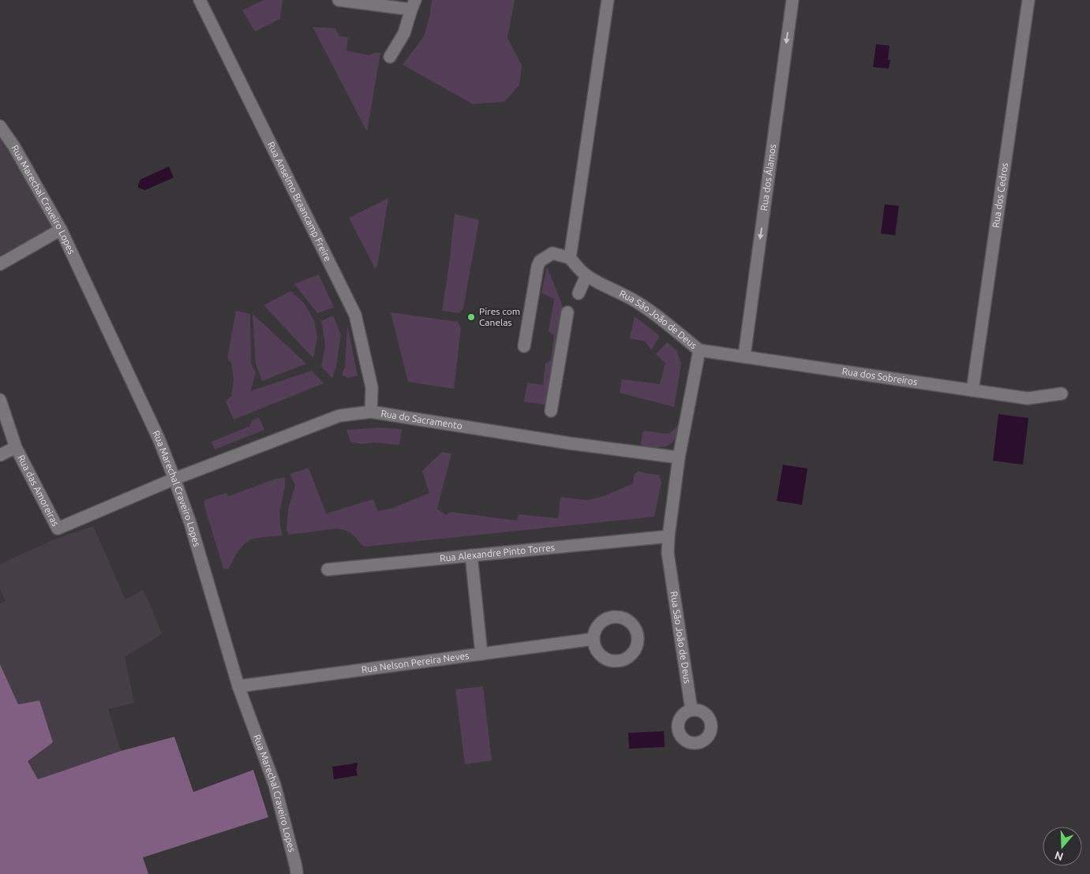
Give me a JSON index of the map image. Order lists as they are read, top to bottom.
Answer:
{
  "streets": {
    "street": [
      "Rua dos Álamos",
      "Rua dos Cedros",
      "Rua Marechal Craveiro Lopes",
      "Rua Anselmo Braancamp Freire",
      "Rua São João de Deus",
      "Rua dos Sobreiros",
      "Rua do Sacramento",
      "Rua das Amoreiras",
      "Rua Alexandre Pinto Torres",
      "Rua Nelson Pereira Neves"
    ]
  },
  "crossings": [
    ["Rua dos Álamos", "Rua dos Sobreiros"],
    ["Rua dos Cedros", "Rua dos Sobreiros"],
    ["Rua Marechal Craveiro Lopes", "Rua do Sacramento"],
    ["Rua Marechal Craveiro Lopes", "Rua das Amoreiras"],
    ["Rua Marechal Craveiro Lopes", "Rua Nelson Pereira Neves"],
    ["Rua Anselmo Braancamp Freire", "Rua do Sacramento"],
    ["Rua São João de Deus", "Rua dos Sobreiros"],
    ["Rua São João de Deus", "Rua do Sacramento"],
    ["Rua São João de Deus", "Rua Alexandre Pinto Torres"],
    ["Rua do Sacramento", "Rua das Amoreiras"]
  ],
  "one_way": ["Rua dos Álamos"],
  "places": ["Pires com Canelas"],
  "north": "bottom"
}
